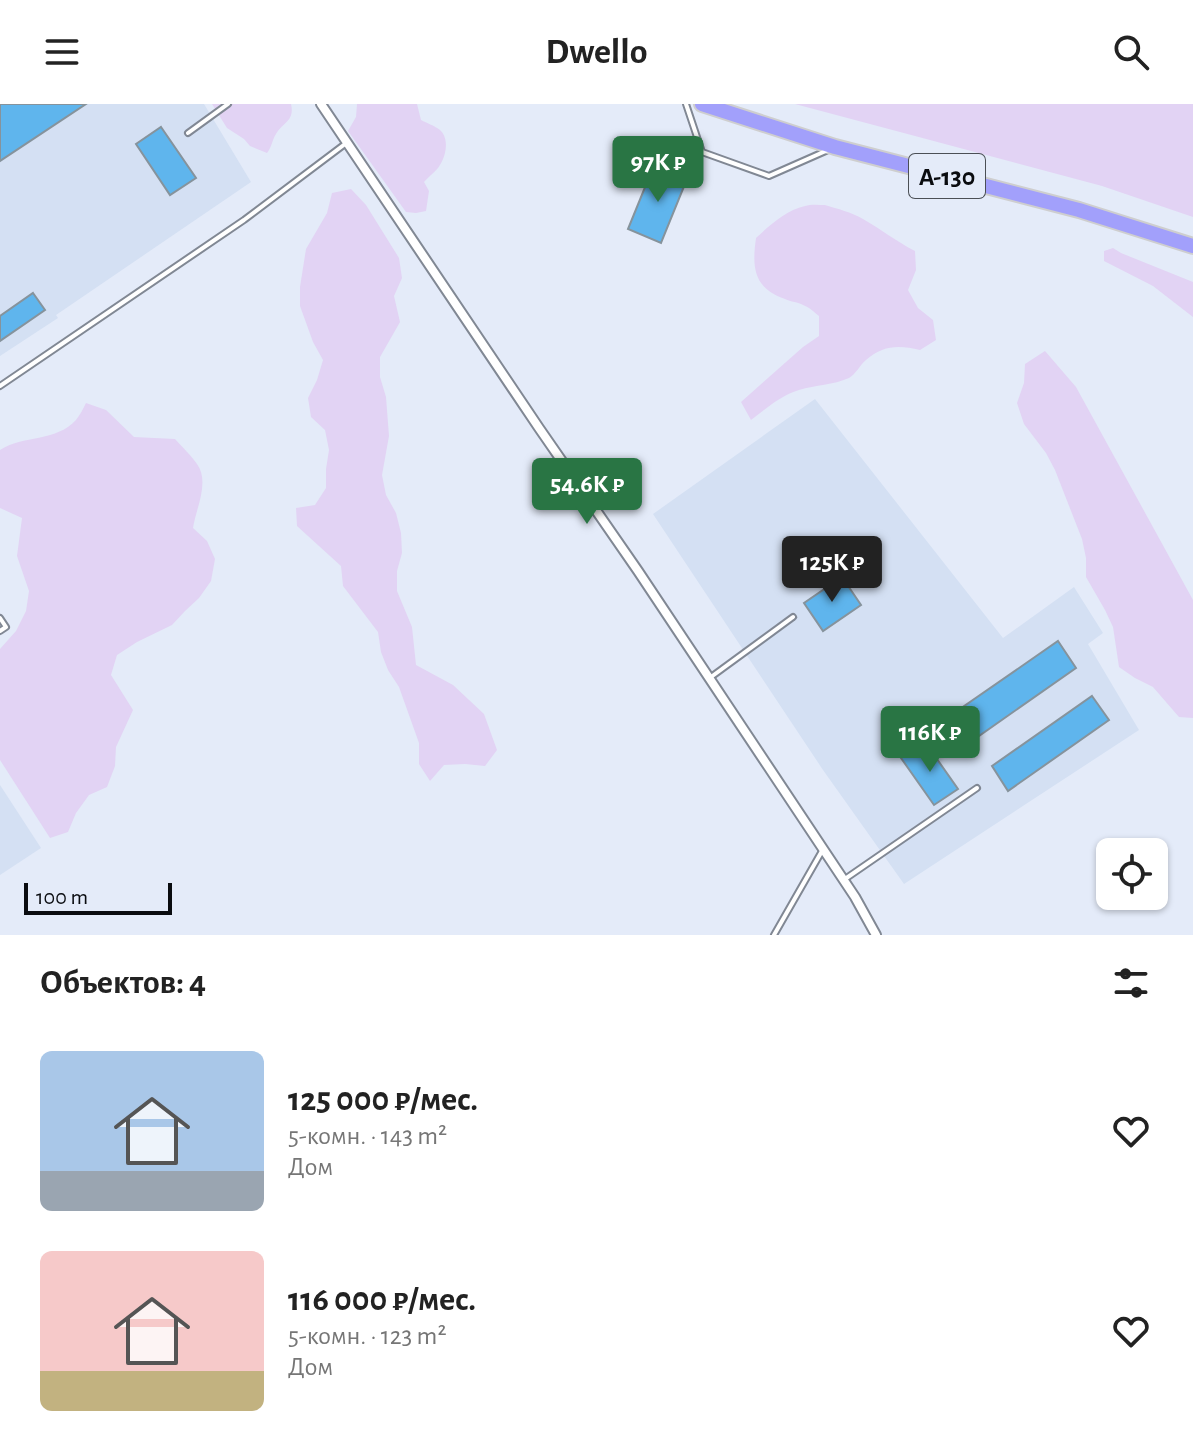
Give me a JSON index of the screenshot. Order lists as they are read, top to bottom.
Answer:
{
  "streets": {
    "highway": ["А-130"]
  },
  "scale_bar": "100 m",
  "page": {
    "header": "Dwello",
    "price": [
      "97K ₽",
      "54.6K ₽",
      "125K ₽",
      "116K ₽"
    ],
    "scale": "100 m",
    "heading": "Объектов: 4",
    "list": [
      {
        "name": "125 000 ₽/мес.",
        "note": "5-комн. · 143 m² · Дом"
      },
      {
        "name": "116 000 ₽/мес.",
        "note": "5-комн. · 123 m² · Дом"
      }
    ]
  }
}
